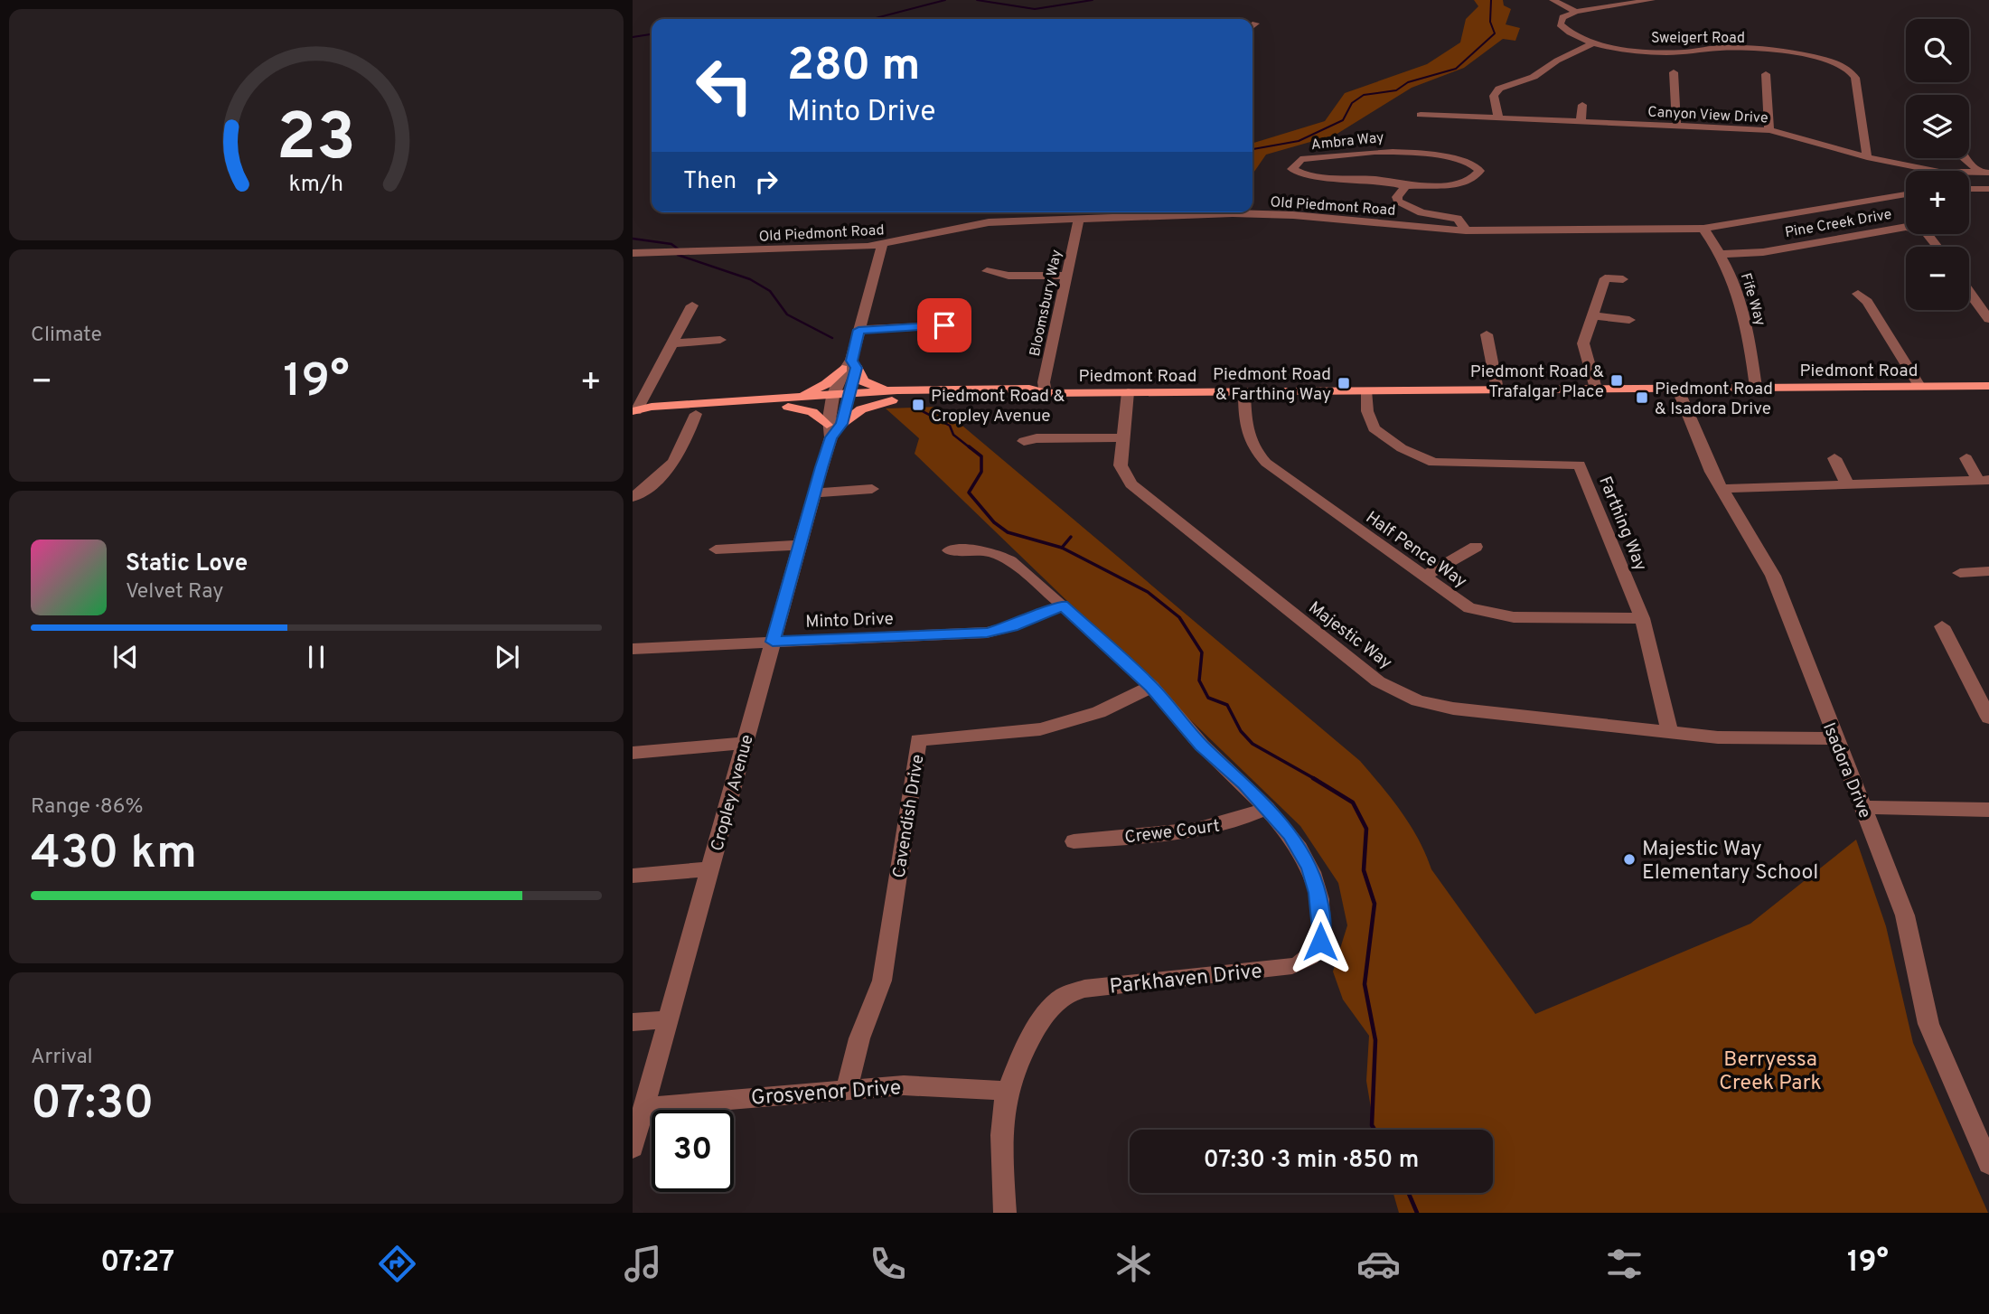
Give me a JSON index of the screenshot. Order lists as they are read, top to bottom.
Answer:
{
  "streets": {
    "main road": ["Piedmont Road"],
    "street": [
      "Sweigert Road",
      "Canyon View Drive",
      "Ambra Way",
      "Old Piedmont Road",
      "Pine Creek Drive",
      "Fife Way",
      "Bloomsbury Way",
      "Farthing Way",
      "Half Pence Way",
      "Minto Drive",
      "Majestic Way",
      "Isadora Drive",
      "Cropley Avenue",
      "Cavendish Drive",
      "Crewe Court",
      "Parkhaven Drive",
      "Grosvenor Drive"
    ]
  },
  "crossings": [
    ["Sweigert Road", "Canyon View Drive"],
    ["Old Piedmont Road", "Fife Way"],
    ["Old Piedmont Road", "Bloomsbury Way"],
    ["Old Piedmont Road", "Cropley Avenue"],
    ["Pine Creek Drive", "Fife Way"],
    ["Fife Way", "Piedmont Road"],
    ["Bloomsbury Way", "Piedmont Road"],
    ["Piedmont Road", "Farthing Way"],
    ["Piedmont Road", "Half Pence Way"],
    ["Piedmont Road", "Majestic Way"],
    ["Piedmont Road", "Isadora Drive"],
    ["Piedmont Road", "Cropley Avenue"],
    ["Farthing Way", "Half Pence Way"],
    ["Farthing Way", "Majestic Way"],
    ["Minto Drive", "Cropley Avenue"],
    ["Minto Drive", "Parkhaven Drive"],
    ["Majestic Way", "Isadora Drive"],
    ["Cropley Avenue", "Grosvenor Drive"],
    ["Cavendish Drive", "Parkhaven Drive"],
    ["Cavendish Drive", "Grosvenor Drive"],
    ["Crewe Court", "Parkhaven Drive"],
    ["Parkhaven Drive", "Grosvenor Drive"]
  ],
  "parks": ["Berryessa Creek Park"],
  "places": {
    "transit": [
      "Piedmont Road & Trafalgar Place",
      "Piedmont Road & Farthing Way",
      "Piedmont Road & Isadora Drive",
      "Piedmont Road & Cropley Avenue"
    ],
    "other": ["Majestic Way Elementary School"]
  },
  "page": {
    "map_buttons": ["+", "−"],
    "turn": ["280 m", "Minto Drive"],
    "then": "Then",
    "tile": [
      "Climate",
      ["Range · 86%", "430 km"],
      ["Arrival", "07:30"]
    ],
    "heat": ["−", "19°", "+"],
    "song": ["Static Love", "Velvet Ray"],
    "limit": "30",
    "trip": "07:30 · 3 min · 850 m",
    "tabs": ["07:27", "19°"],
    "gauge": ["23", "km/h"]
  }
}
